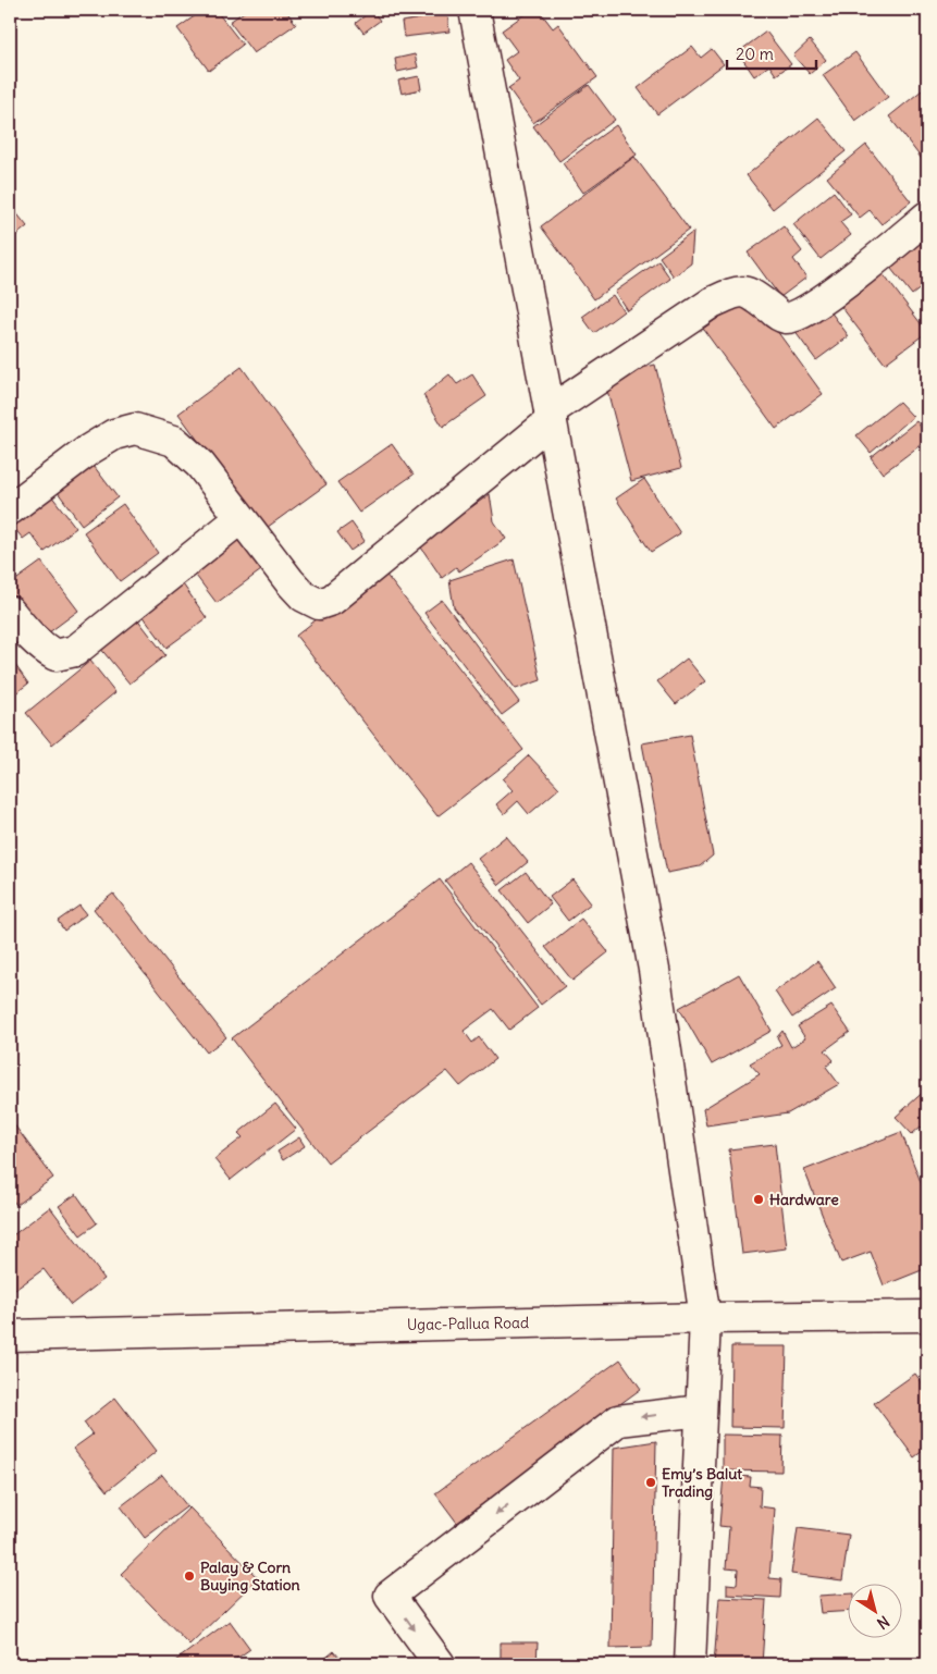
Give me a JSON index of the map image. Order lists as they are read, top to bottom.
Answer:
{
  "streets": {
    "main road": ["Ugac-Pallua Road"]
  },
  "places": ["Hardware", "Emy’s Balut Trading", "Palay & Corn Buying Station"],
  "scale_bar": "20 m",
  "north": "bottom right"
}
